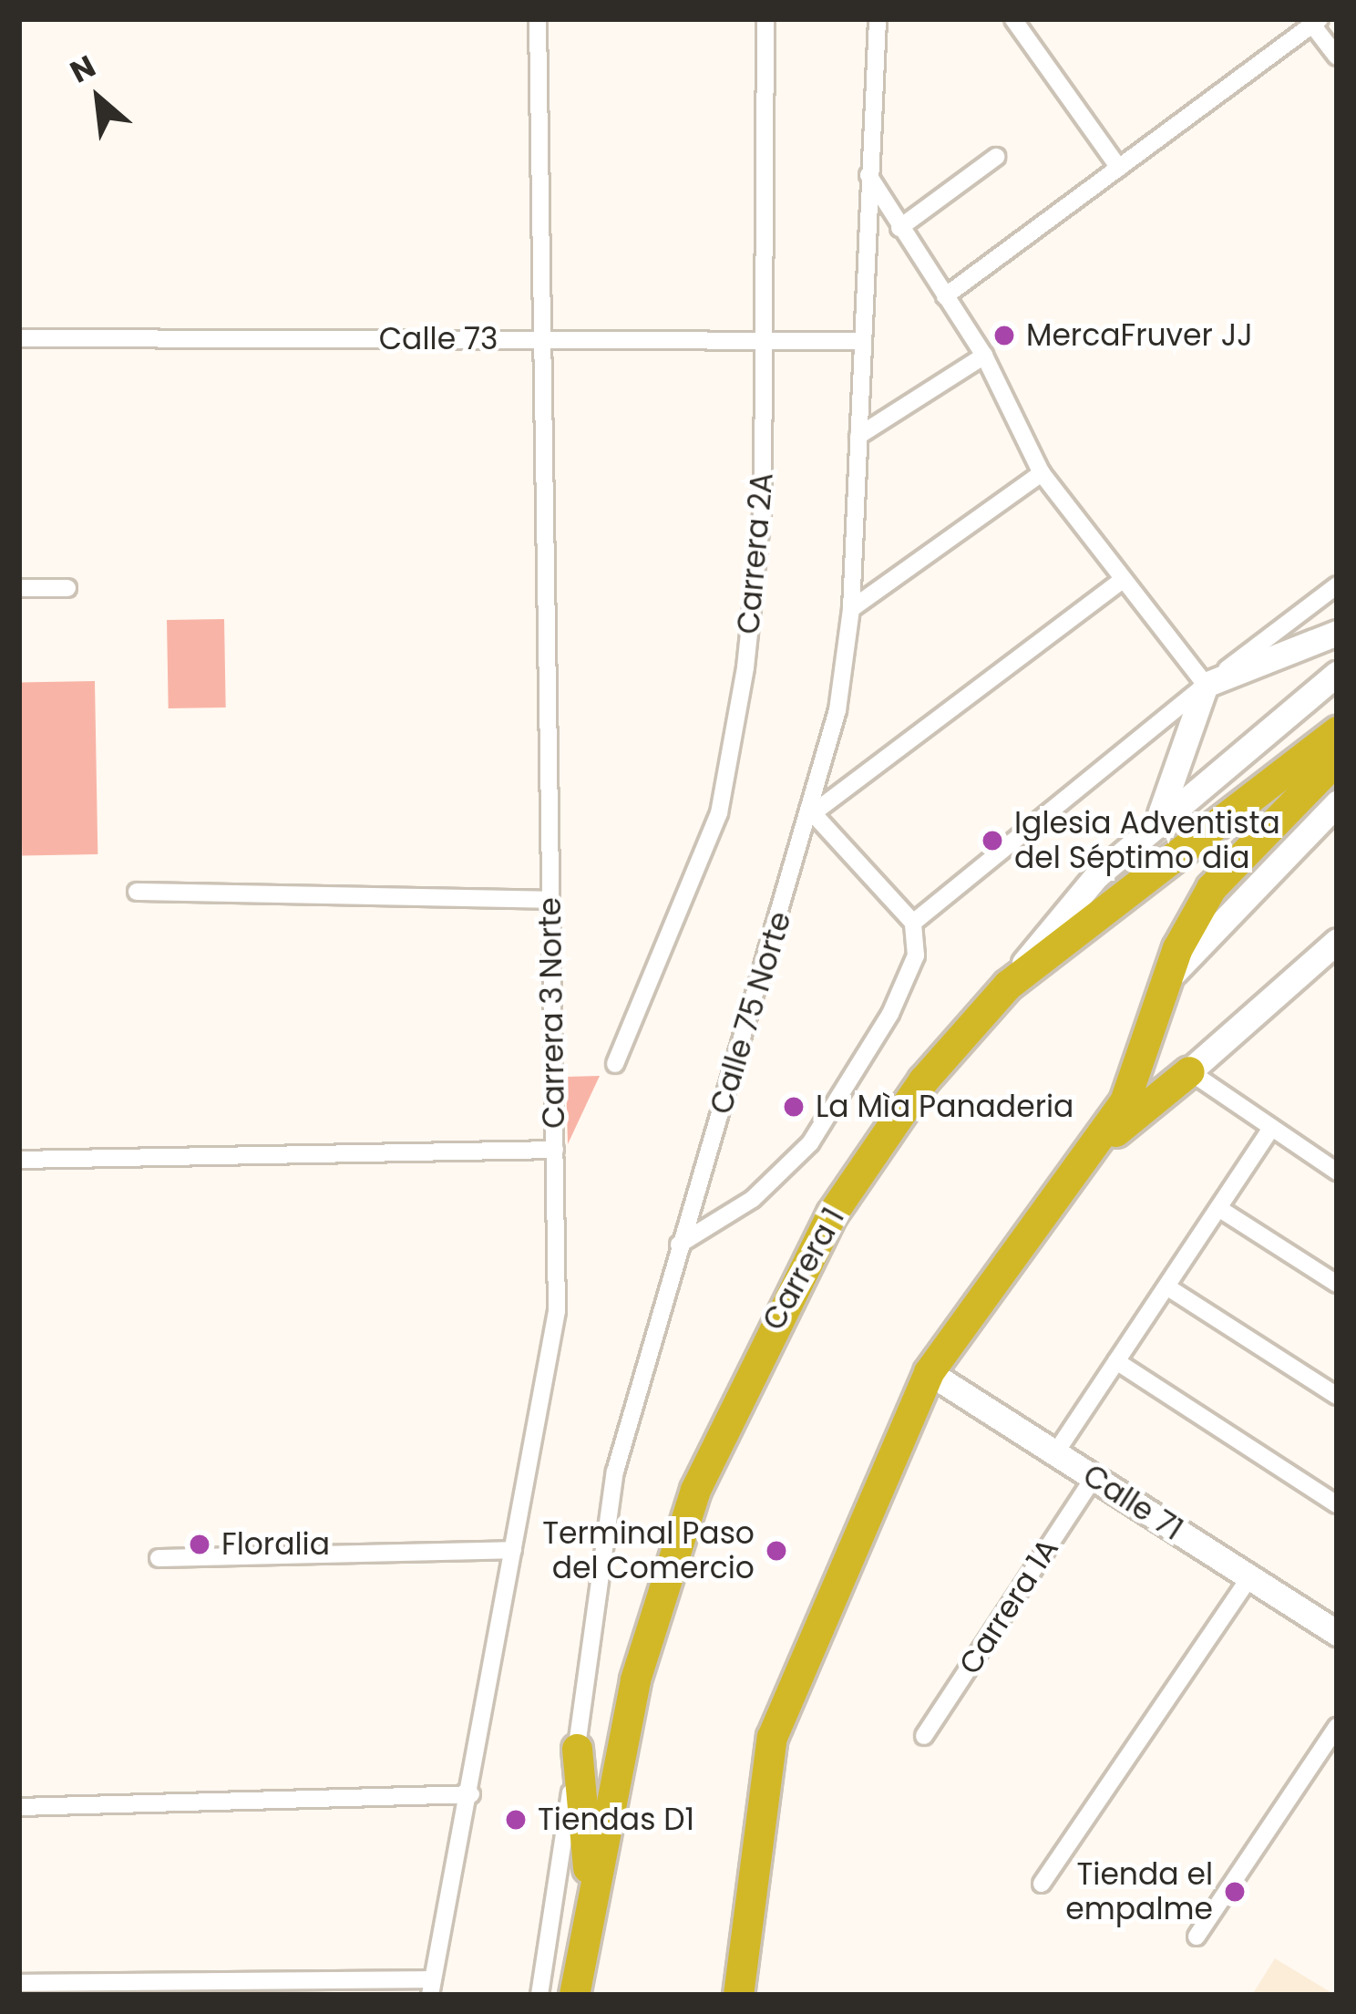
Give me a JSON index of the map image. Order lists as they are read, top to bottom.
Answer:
{
  "streets": {
    "highway": ["Carrera 1"],
    "street": [
      "Calle 73",
      "Carrera 2A",
      "Carrera 3 Norte",
      "Calle 75 Norte",
      "Calle 71",
      "Carrera 1A"
    ]
  },
  "crossings": [
    ["Calle 73", "Carrera 2A"],
    ["Calle 73", "Carrera 3 Norte"],
    ["Calle 73", "Calle 75 Norte"],
    ["Calle 71", "Carrera 1A"]
  ],
  "places": [
    "MercaFruver JJ",
    "Iglesia Adventista del Séptimo dia",
    "La Mìa Panaderia",
    "Floralia",
    "Terminal Paso del Comercio",
    "Tiendas D1",
    "Tienda el empalme"
  ],
  "north": "top left"
}
